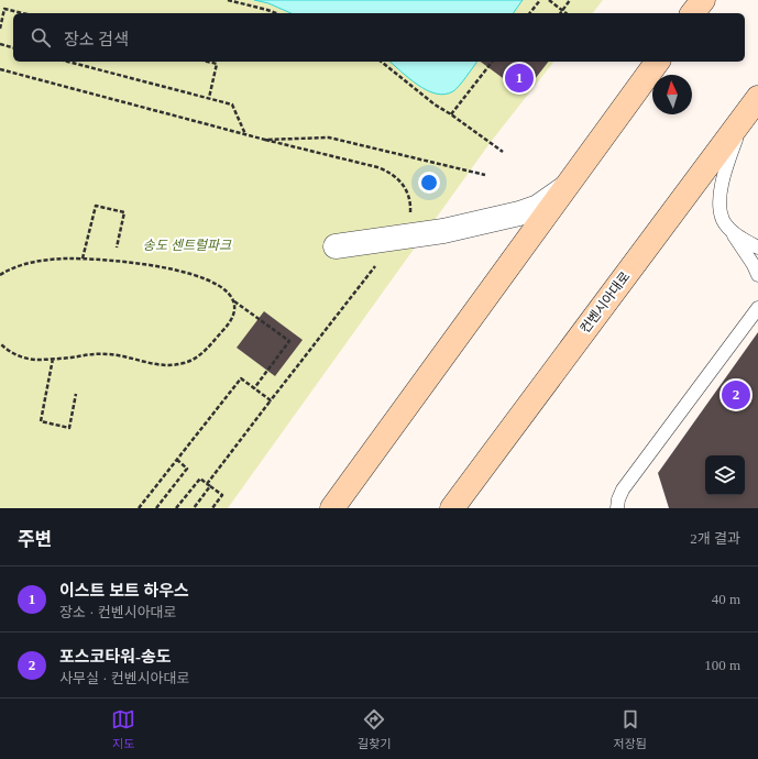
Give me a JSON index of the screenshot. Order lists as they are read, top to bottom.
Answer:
{
  "streets": {
    "main road": ["컨벤시아대로"]
  },
  "parks": ["송도 센트럴파크"],
  "north": "top",
  "page": {
    "search": "장소 검색",
    "pins": ["1", "2"],
    "heading": ["주변", "2개 결과"],
    "list": [
      {
        "mark": "1",
        "name": "이스트 보트 하우스",
        "note": "장소 · 컨벤시아대로",
        "value": "40 m"
      },
      {
        "mark": "2",
        "name": "포스코타워-송도",
        "note": "사무실 · 컨벤시아대로",
        "value": "100 m"
      }
    ],
    "nav": ["지도", "길찾기", "저장됨"]
  }
}
